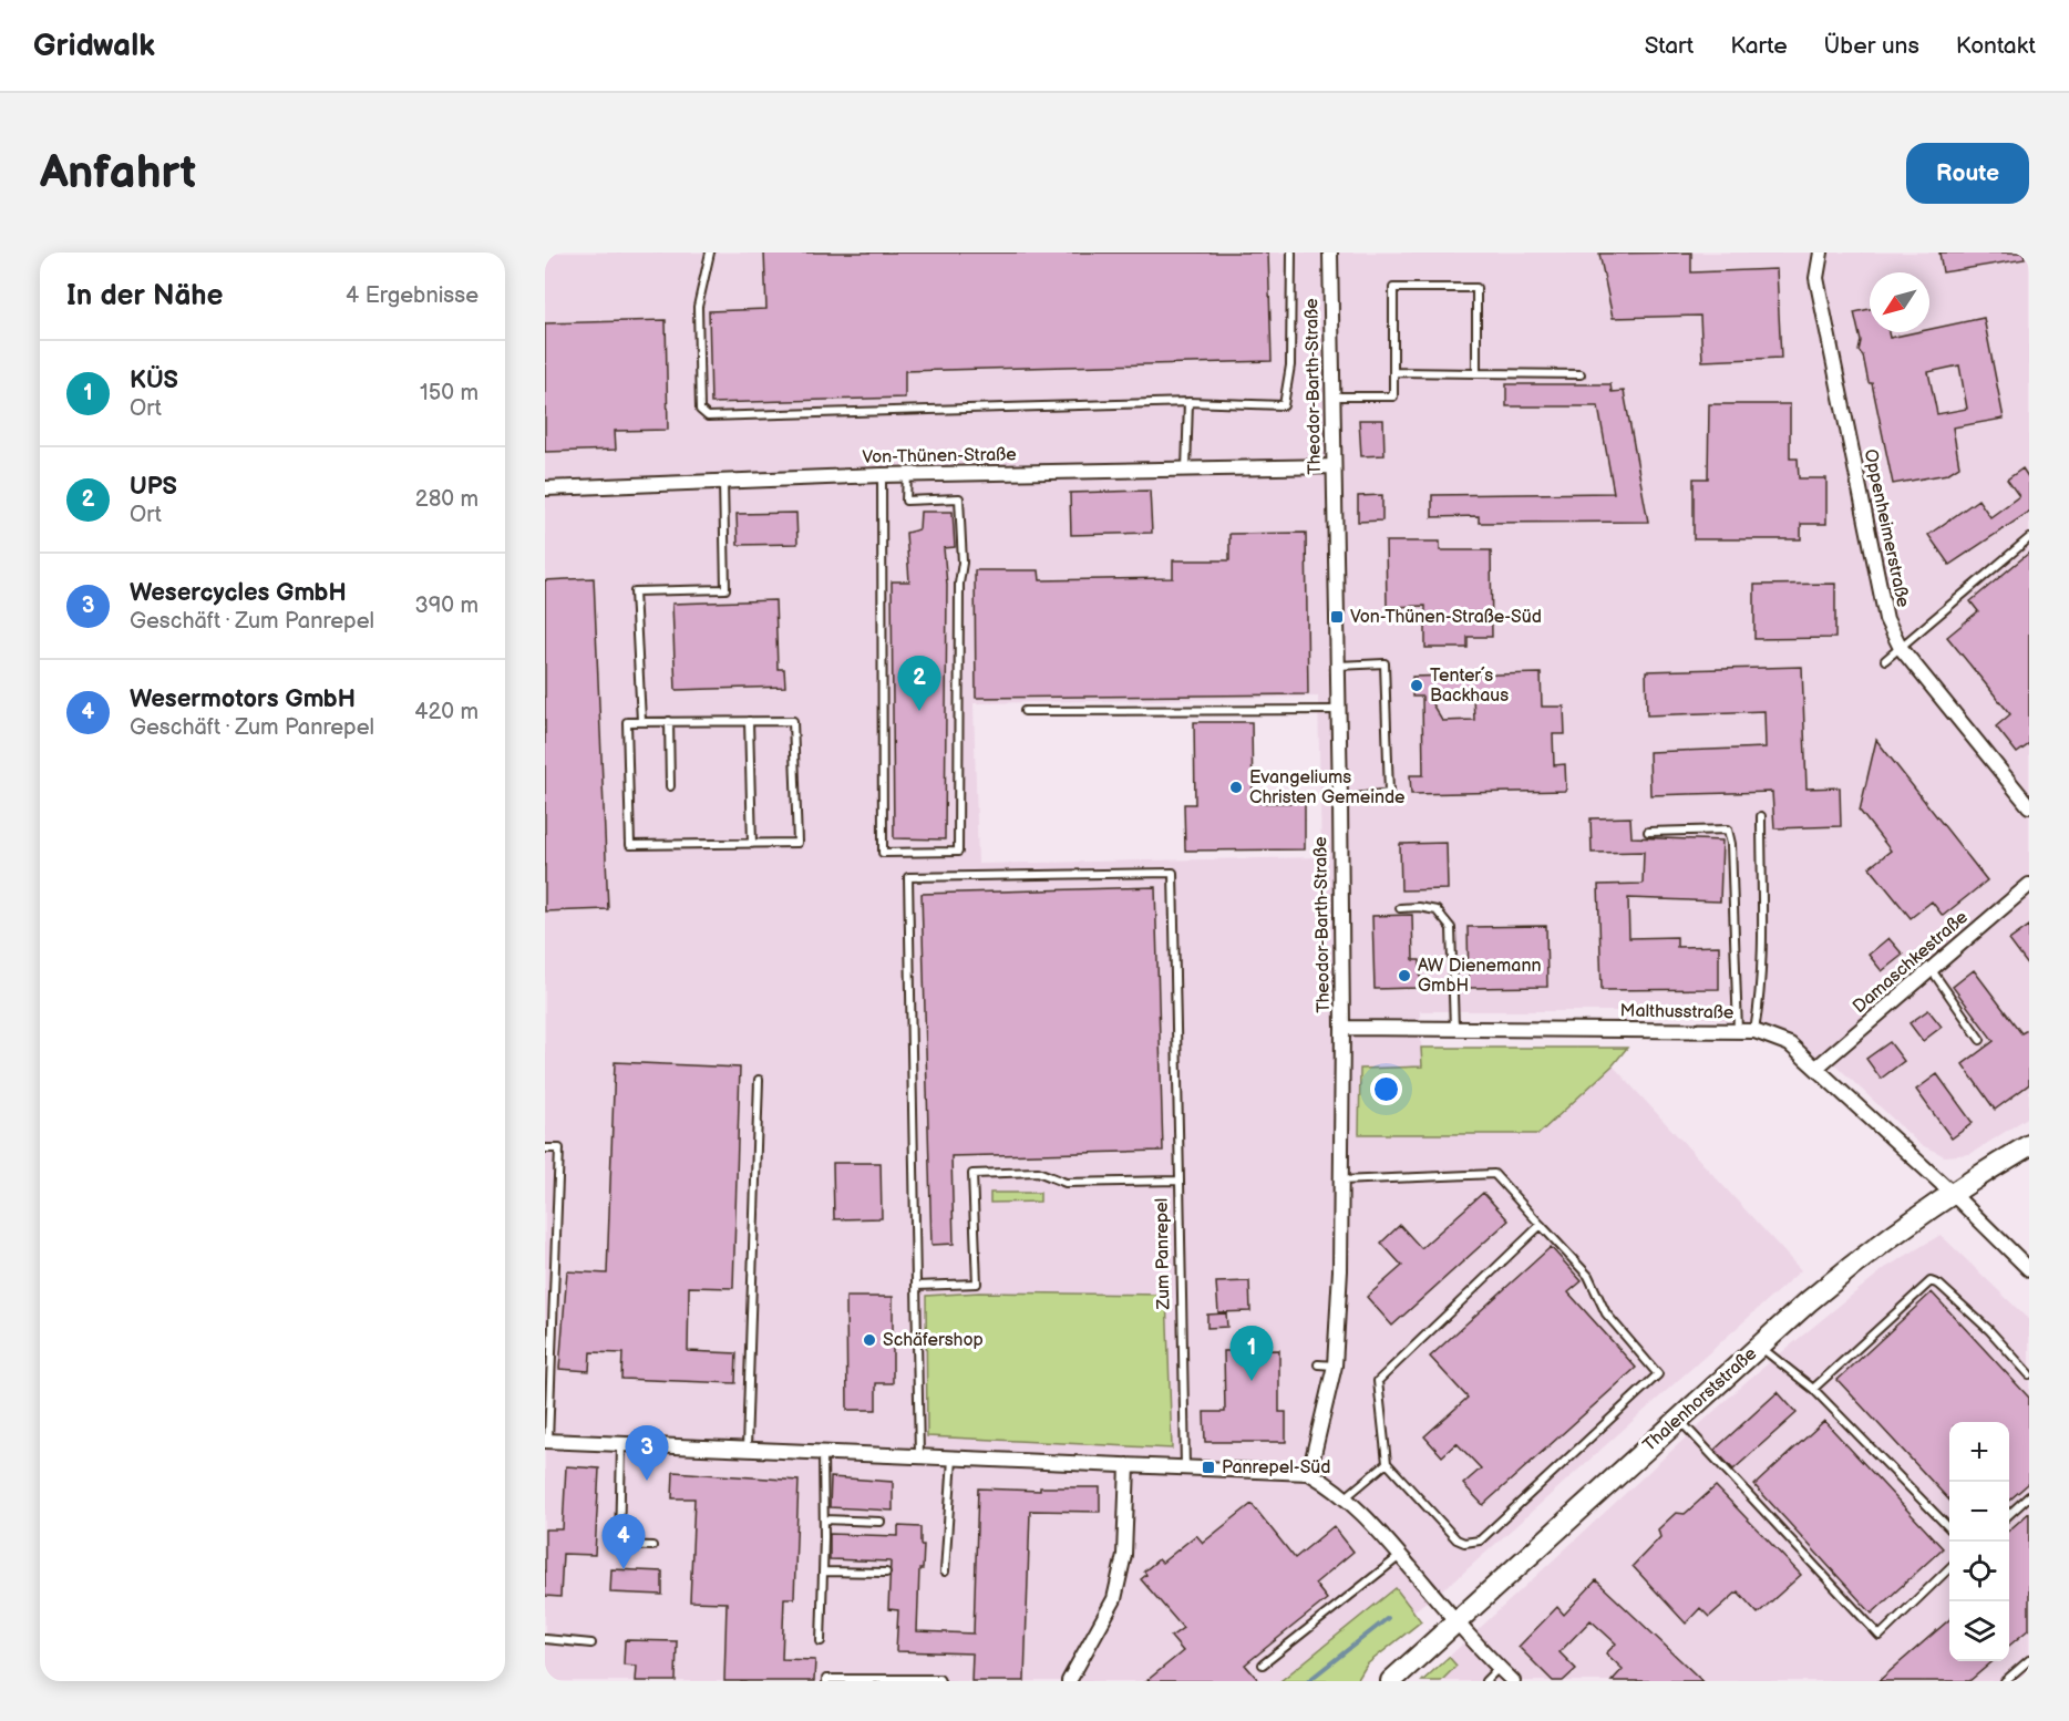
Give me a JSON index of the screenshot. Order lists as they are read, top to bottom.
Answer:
{
  "streets": {
    "main road": ["Thalenhorststraße"],
    "street": [
      "Theodor-Barth-Straße",
      "Von-Thünen-Straße",
      "Oppenheimerstraße",
      "Damaschkestraße",
      "Malthusstraße"
    ],
    "lane": ["Zum Panrepel"]
  },
  "crossings": [
    ["Theodor-Barth-Straße", "Von-Thünen-Straße"],
    ["Theodor-Barth-Straße", "Malthusstraße"],
    ["Damaschkestraße", "Malthusstraße"],
    ["Malthusstraße", "Thalenhorststraße"]
  ],
  "places": {
    "transit": ["Von-Thünen-Straße-Süd", "Panrepel-Süd"],
    "other": [
      "Tenter´s Backhaus",
      "Evangeliums Christen Gemeinde",
      "AW Dienemann GmbH",
      "Schäfershop"
    ]
  },
  "north": "bottom left",
  "page": {
    "header": "Gridwalk",
    "nav": [
      "Start",
      "Karte",
      "Über uns",
      "Kontakt"
    ],
    "buttons": "Route",
    "title": "Anfahrt",
    "heading": ["In der Nähe", "4 Ergebnisse"],
    "list": [
      {
        "mark": "1",
        "name": "KÜS",
        "note": "Ort",
        "value": "150 m"
      },
      {
        "mark": "2",
        "name": "UPS",
        "note": "Ort",
        "value": "280 m"
      },
      {
        "mark": "3",
        "name": "Wesercycles GmbH",
        "note": "Geschäft · Zum Panrepel",
        "value": "390 m"
      },
      {
        "mark": "4",
        "name": "Wesermotors GmbH",
        "note": "Geschäft · Zum Panrepel",
        "value": "420 m"
      }
    ],
    "pins": [
      "2",
      "1",
      "3",
      "4"
    ],
    "map_buttons": ["+", "−"]
  }
}
